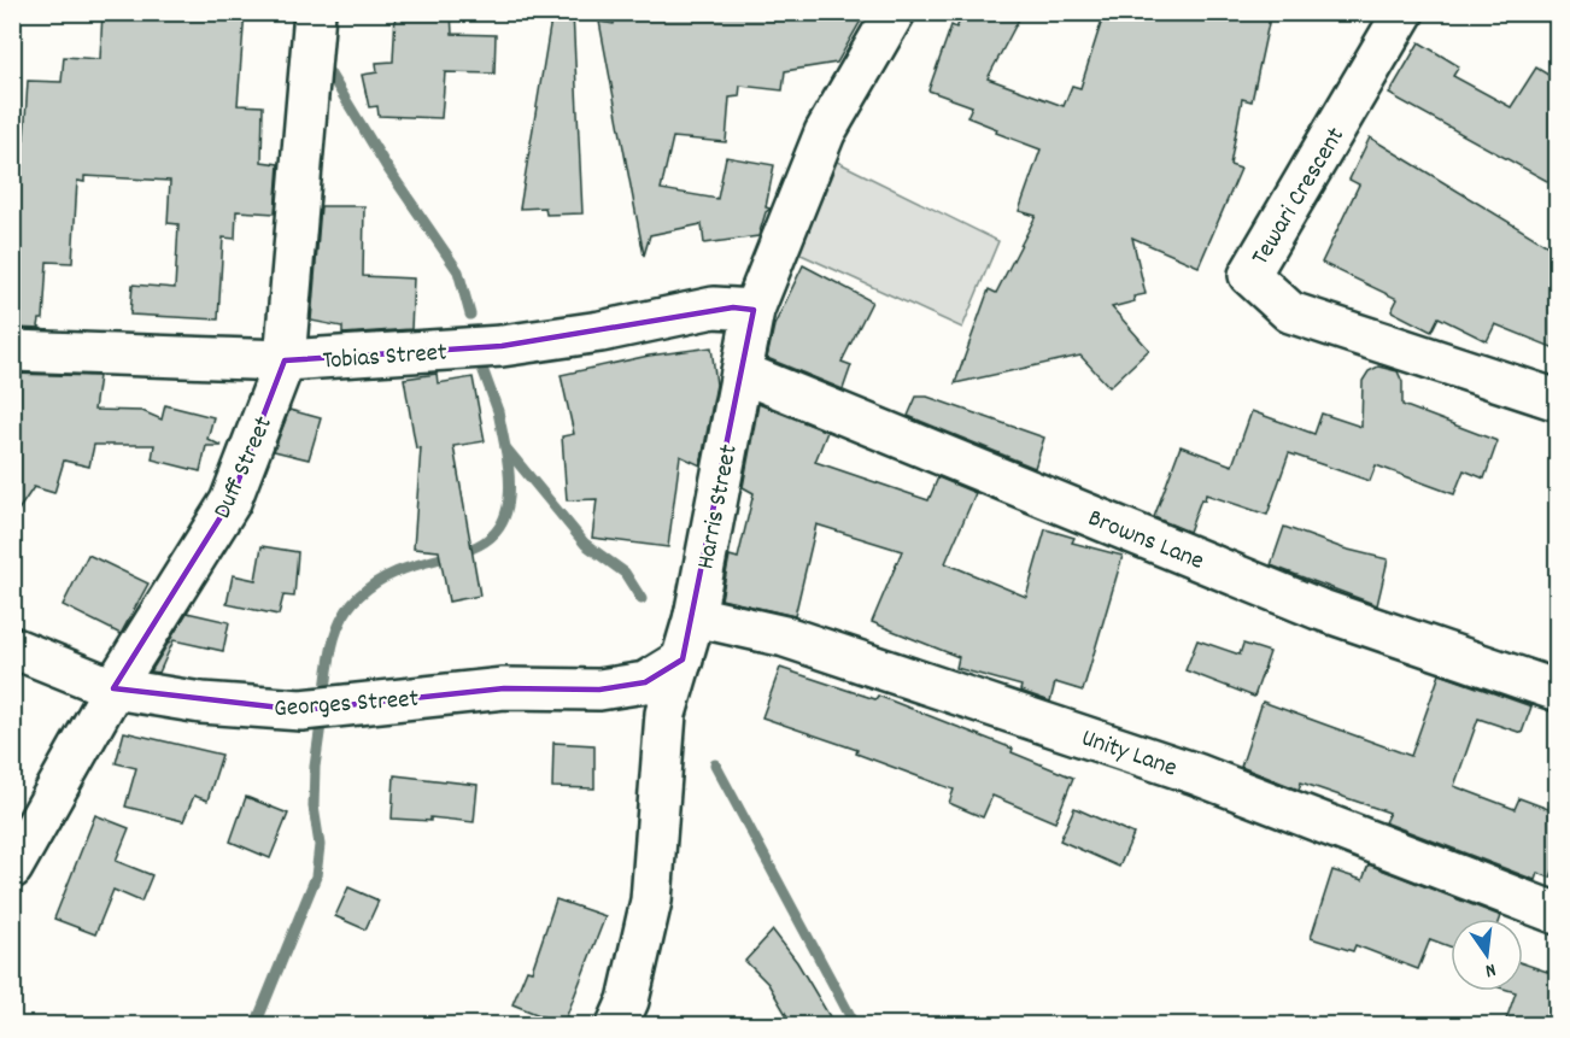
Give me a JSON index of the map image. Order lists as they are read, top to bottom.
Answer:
{
  "streets": {
    "street": [
      "Tewari Crescent",
      "Tobias Street",
      "Duff Street",
      "Harris Street",
      "Browns Lane",
      "Georges Street",
      "Unity Lane"
    ]
  },
  "crossings": [
    ["Tobias Street", "Duff Street"],
    ["Tobias Street", "Harris Street"],
    ["Duff Street", "Georges Street"],
    ["Harris Street", "Browns Lane"],
    ["Harris Street", "Georges Street"],
    ["Harris Street", "Unity Lane"]
  ],
  "north": "bottom"
}
